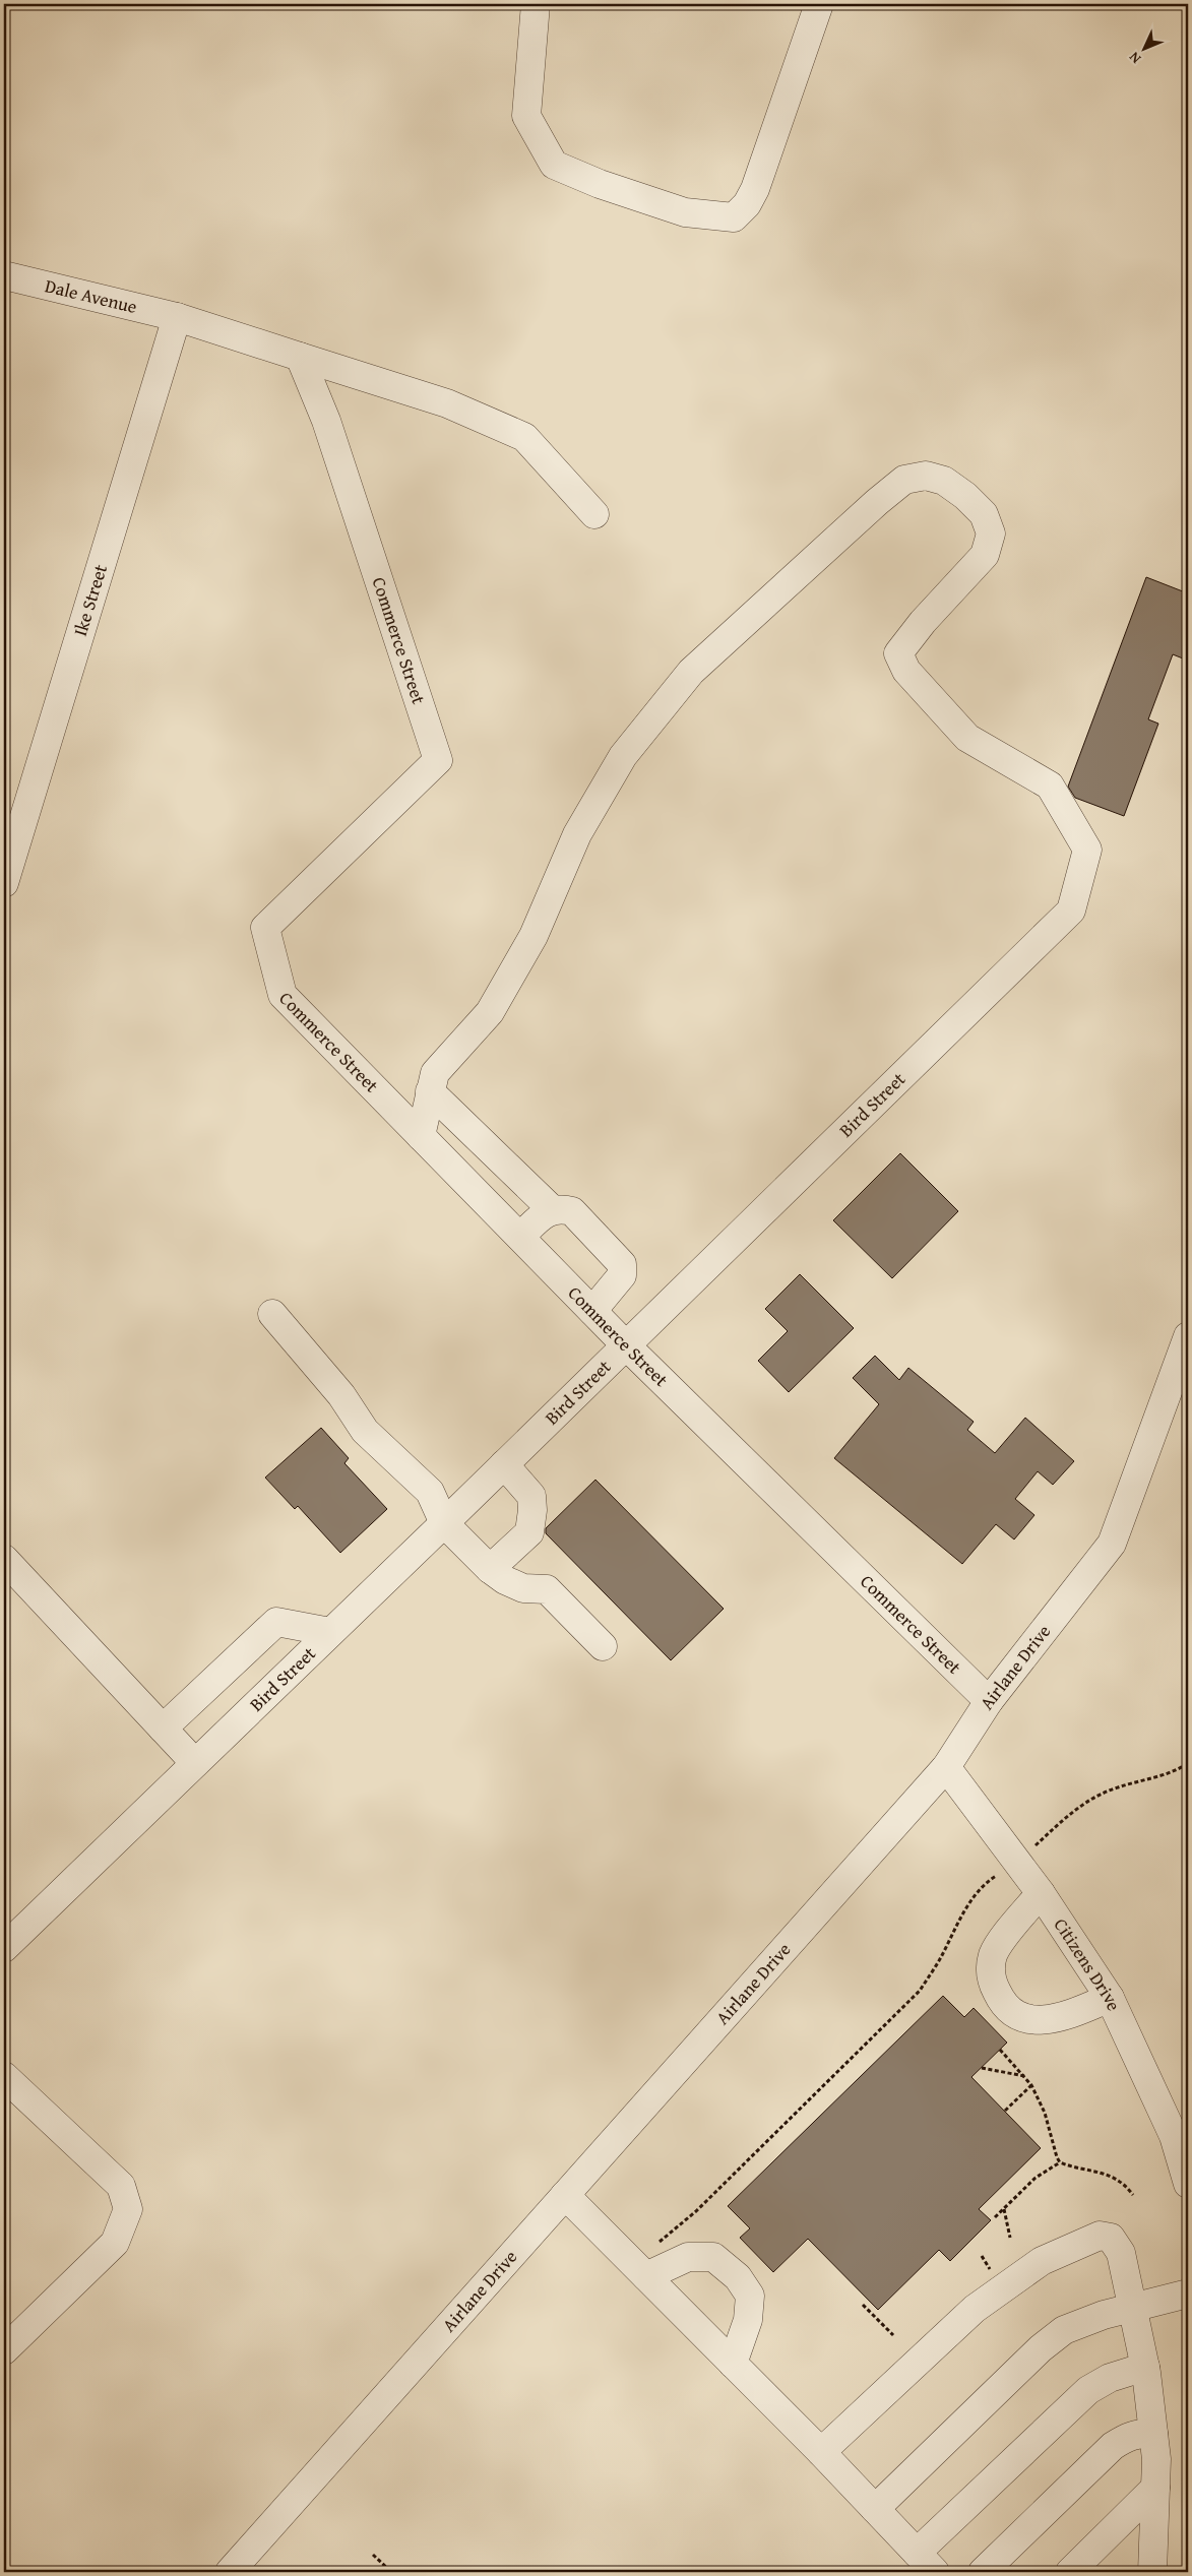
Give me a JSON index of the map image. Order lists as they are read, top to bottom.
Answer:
{
  "streets": {
    "street": [
      "Dale Avenue",
      "Ike Street",
      "Commerce Street",
      "Bird Street",
      "Airlane Drive",
      "Citizens Drive"
    ]
  },
  "crossings": [
    ["Dale Avenue", "Ike Street"],
    ["Commerce Street", "Bird Street"],
    ["Commerce Street", "Airlane Drive"],
    ["Airlane Drive", "Citizens Drive"]
  ],
  "north": "bottom left"
}
